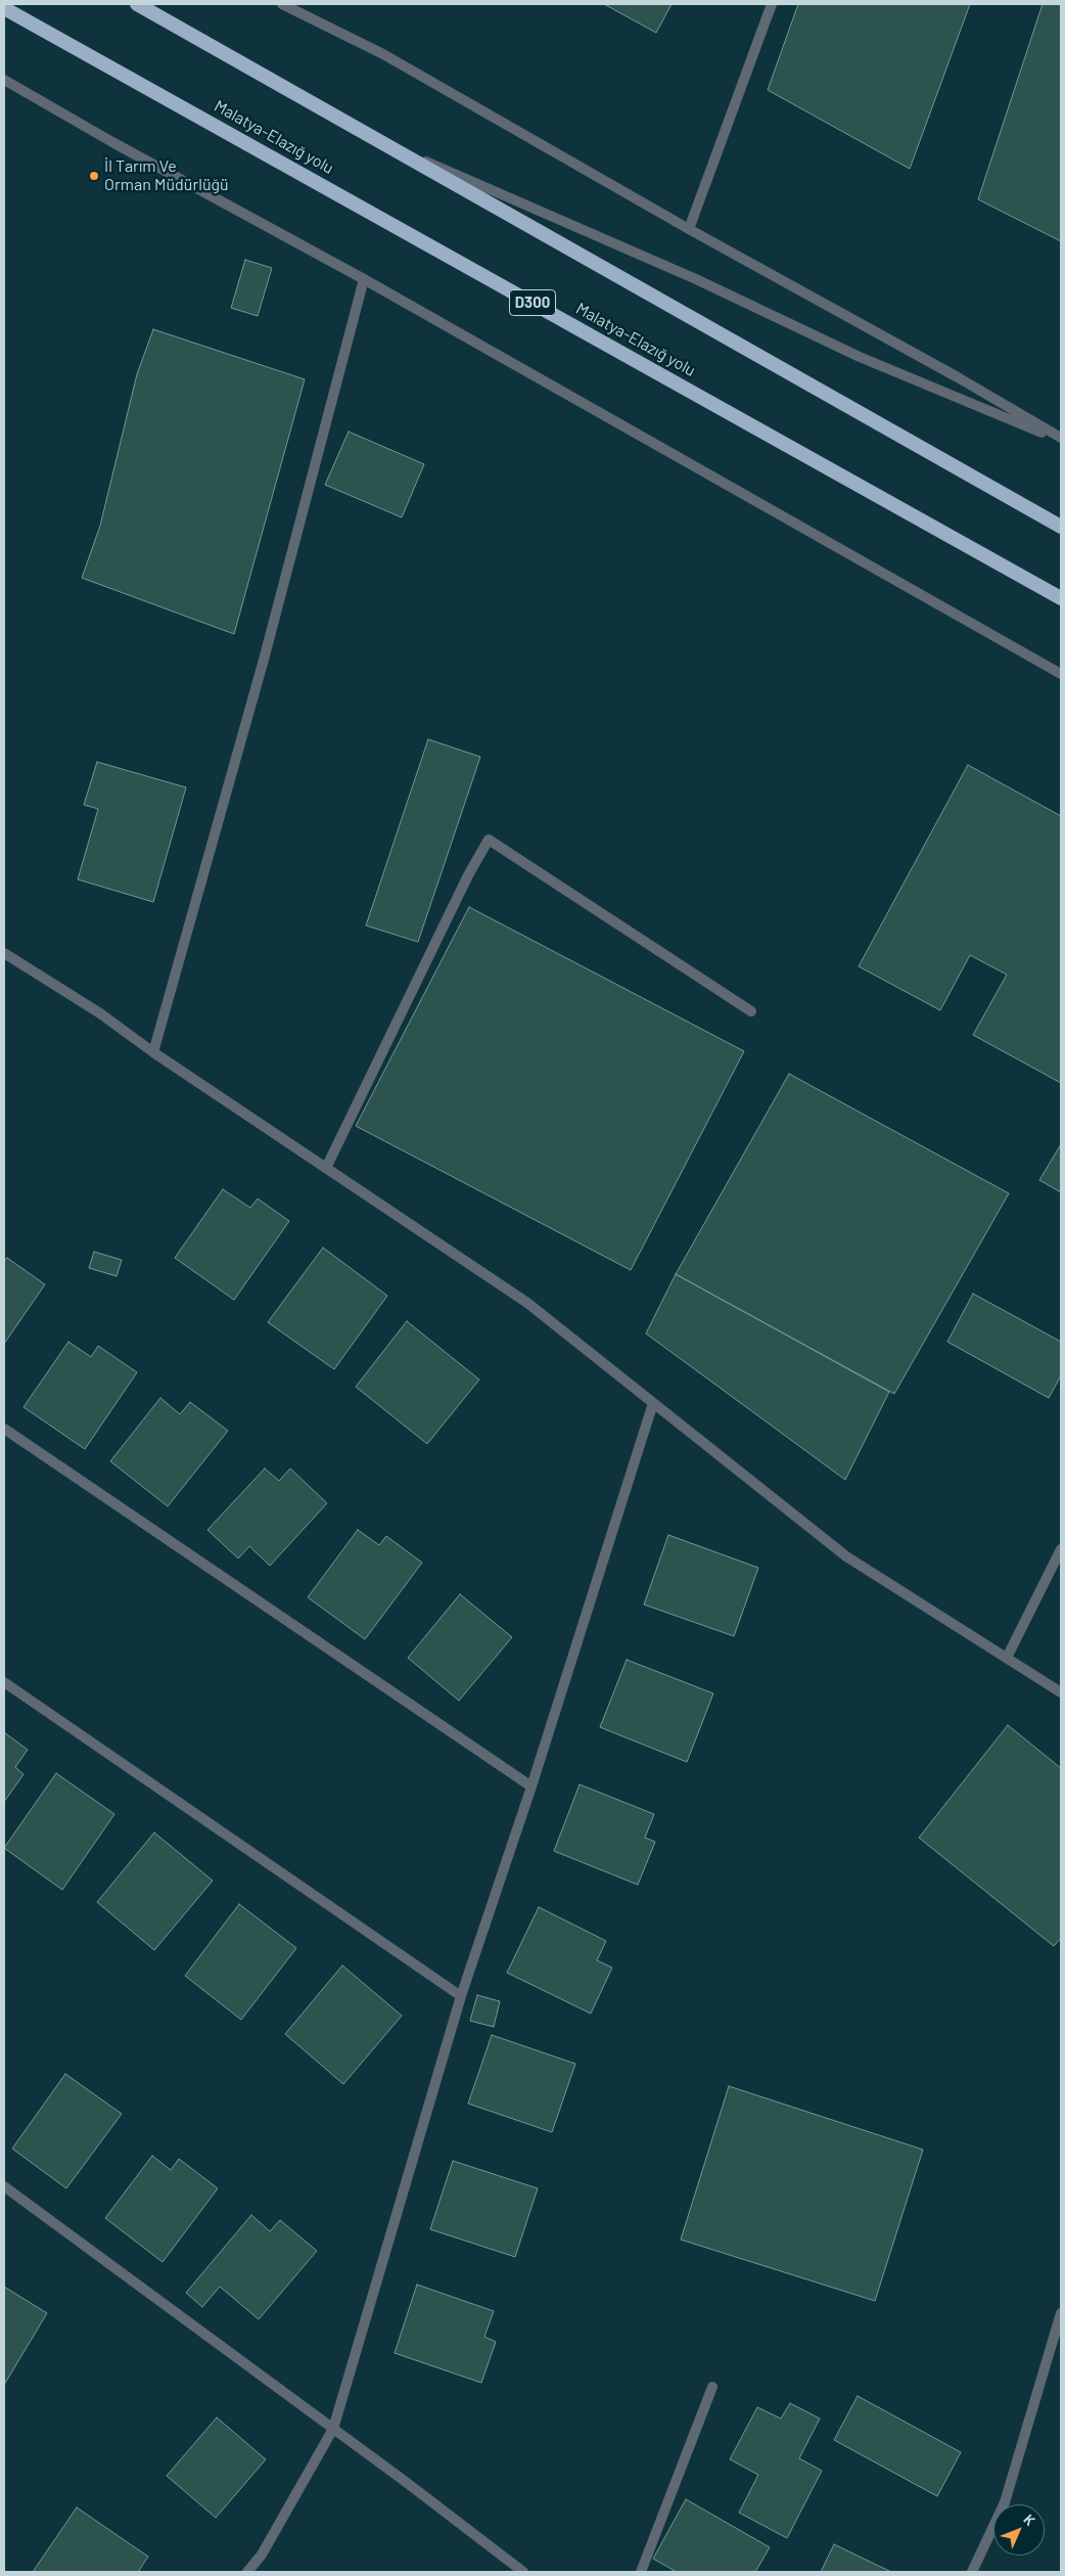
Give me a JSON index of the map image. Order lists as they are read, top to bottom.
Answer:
{
  "streets": {
    "highway": ["Malatya-Elazığ yolu", "D300"]
  },
  "places": ["İl Tarım Ve Orman Müdürlüğü"],
  "north": "top right"
}
